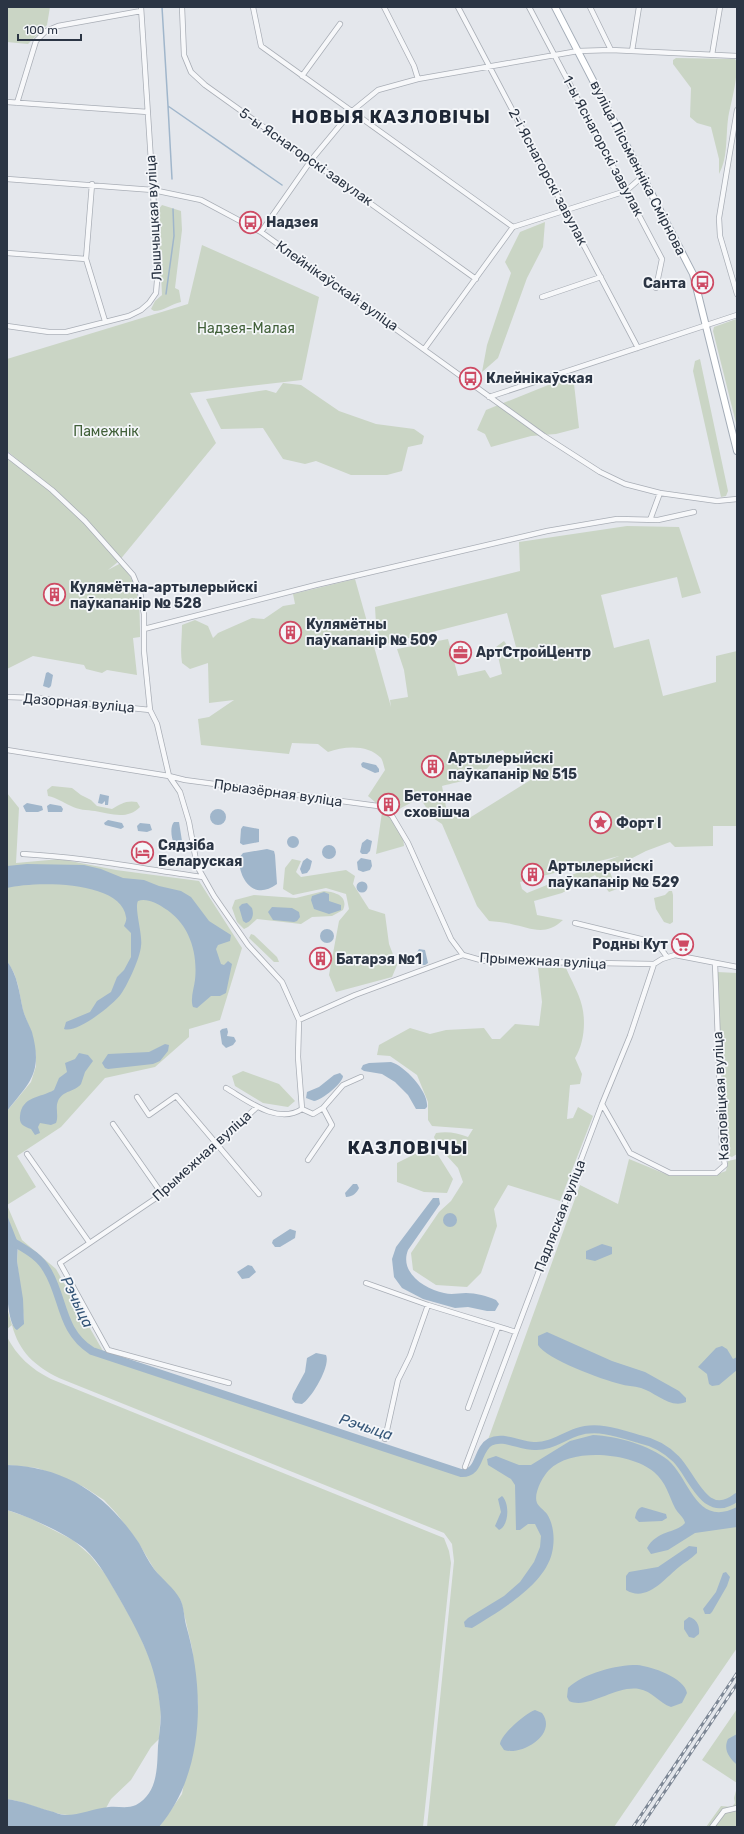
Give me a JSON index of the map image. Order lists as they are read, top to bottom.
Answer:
{
  "streets": {
    "main road": ["вуліца Пісьменніка Смірнова"],
    "street": [
      "1-ы Яснагорскі завулак",
      "5-ы Яснагорскі завулак",
      "2-і Яснагорскі завулак",
      "Лышчыцкая вуліца",
      "Клейнікаўскай вуліца",
      "Дазорная вуліца",
      "Прыазёрная вуліца",
      "Прымежная вуліца",
      "Казловіцкая вуліца",
      "Падляская вуліца"
    ]
  },
  "crossings": [
    ["Лышчыцкая вуліца", "Клейнікаўскай вуліца"],
    ["Прыазёрная вуліца", "Прымежная вуліца"],
    ["Прымежная вуліца", "Казловіцкая вуліца"],
    ["Прымежная вуліца", "Падляская вуліца"],
    ["Казловіцкая вуліца", "Падляская вуліца"]
  ],
  "districts": ["НОВЫЯ КАЗЛОВІЧЫ", "КАЗЛОВІЧЫ"],
  "water": ["Рэчыца"],
  "parks": ["Надзея-Малая", "Памежнік"],
  "places": {
    "bus stop": ["Надзея", "Санта", "Клейнікаўская"],
    "building": [
      "Кулямётна-артылерыйскі паўкапанір № 528",
      "Кулямётны паўкапанір № 509",
      "Артылерыйскі паўкапанір № 515",
      "Бетоннае сховішча",
      "Артылерыйскі паўкапанір № 529",
      "Батарэя №1"
    ],
    "office": ["АртСтройЦентр"],
    "place": ["Форт I"],
    "hotel": ["Сядзіба Беларуская"],
    "supermarket": ["Родны Кут"]
  },
  "scale_bar": "100 m"
}
